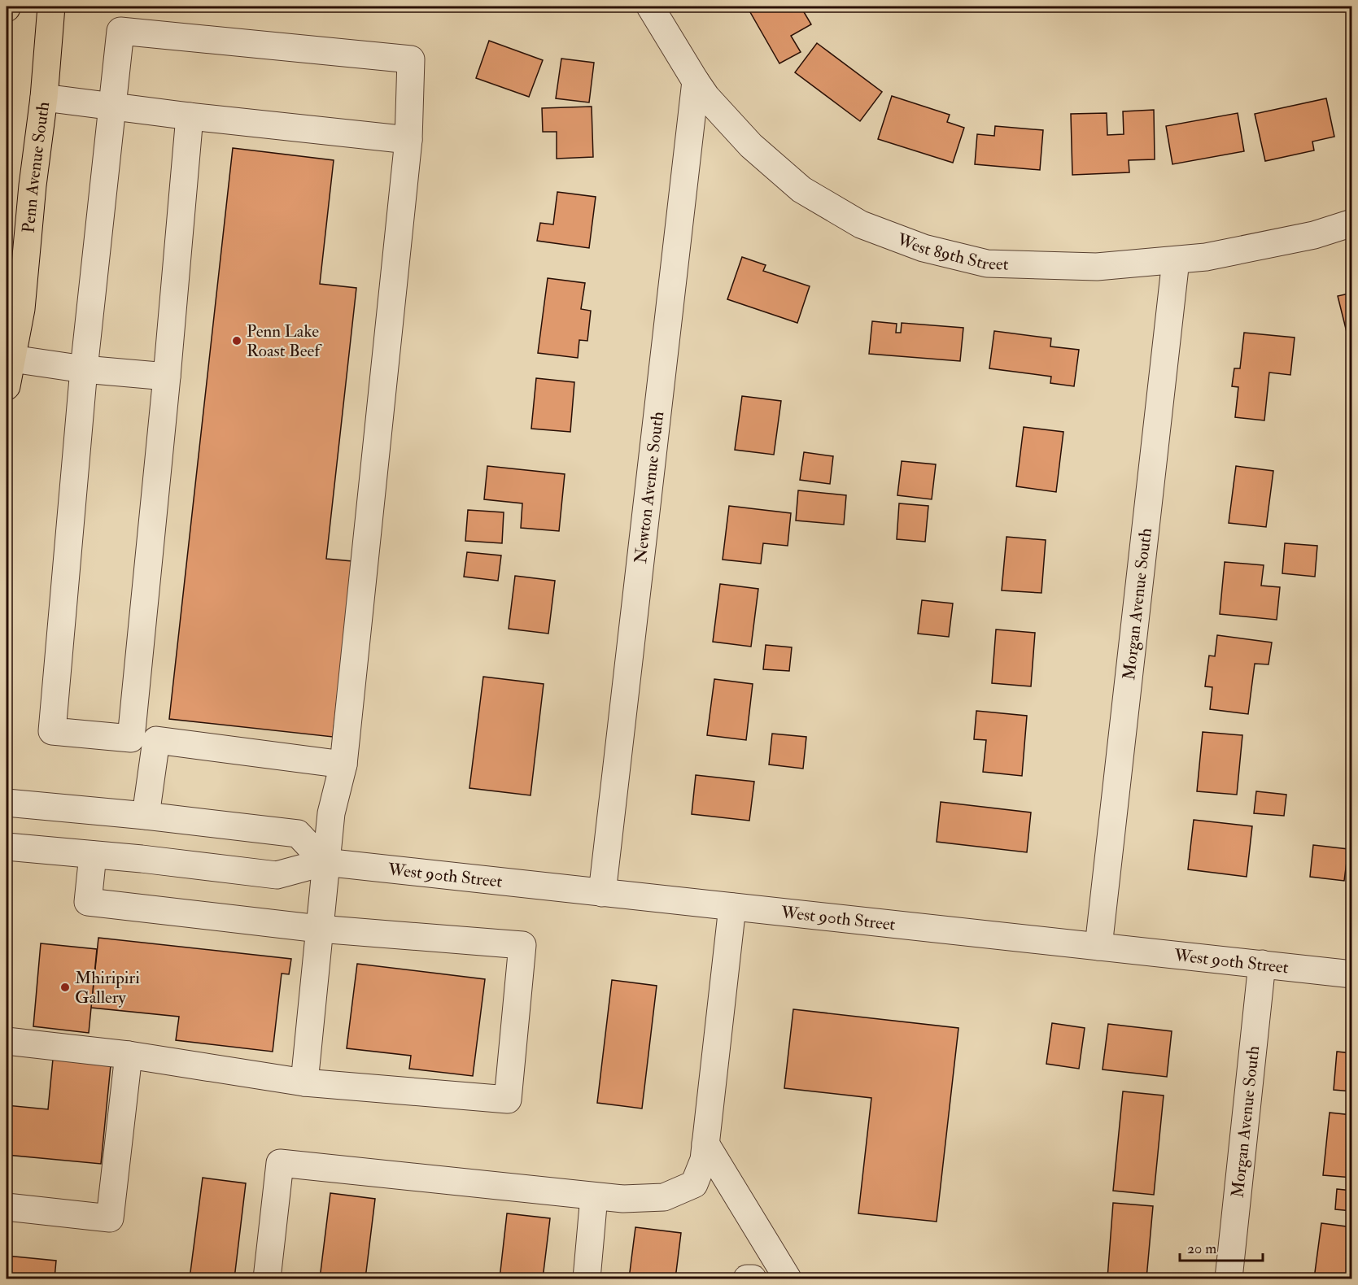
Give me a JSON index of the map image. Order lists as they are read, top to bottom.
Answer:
{
  "streets": {
    "main road": ["Penn Avenue South"],
    "street": [
      "West 89th Street",
      "Newton Avenue South",
      "Morgan Avenue South",
      "West 90th Street"
    ]
  },
  "crossings": [
    ["West 89th Street", "Newton Avenue South"],
    ["West 89th Street", "Morgan Avenue South"],
    ["Newton Avenue South", "West 90th Street"],
    ["Morgan Avenue South", "West 90th Street"]
  ],
  "places": ["Penn Lake Roast Beef", "Mhiripiri Gallery"],
  "scale_bar": "20 m"
}
